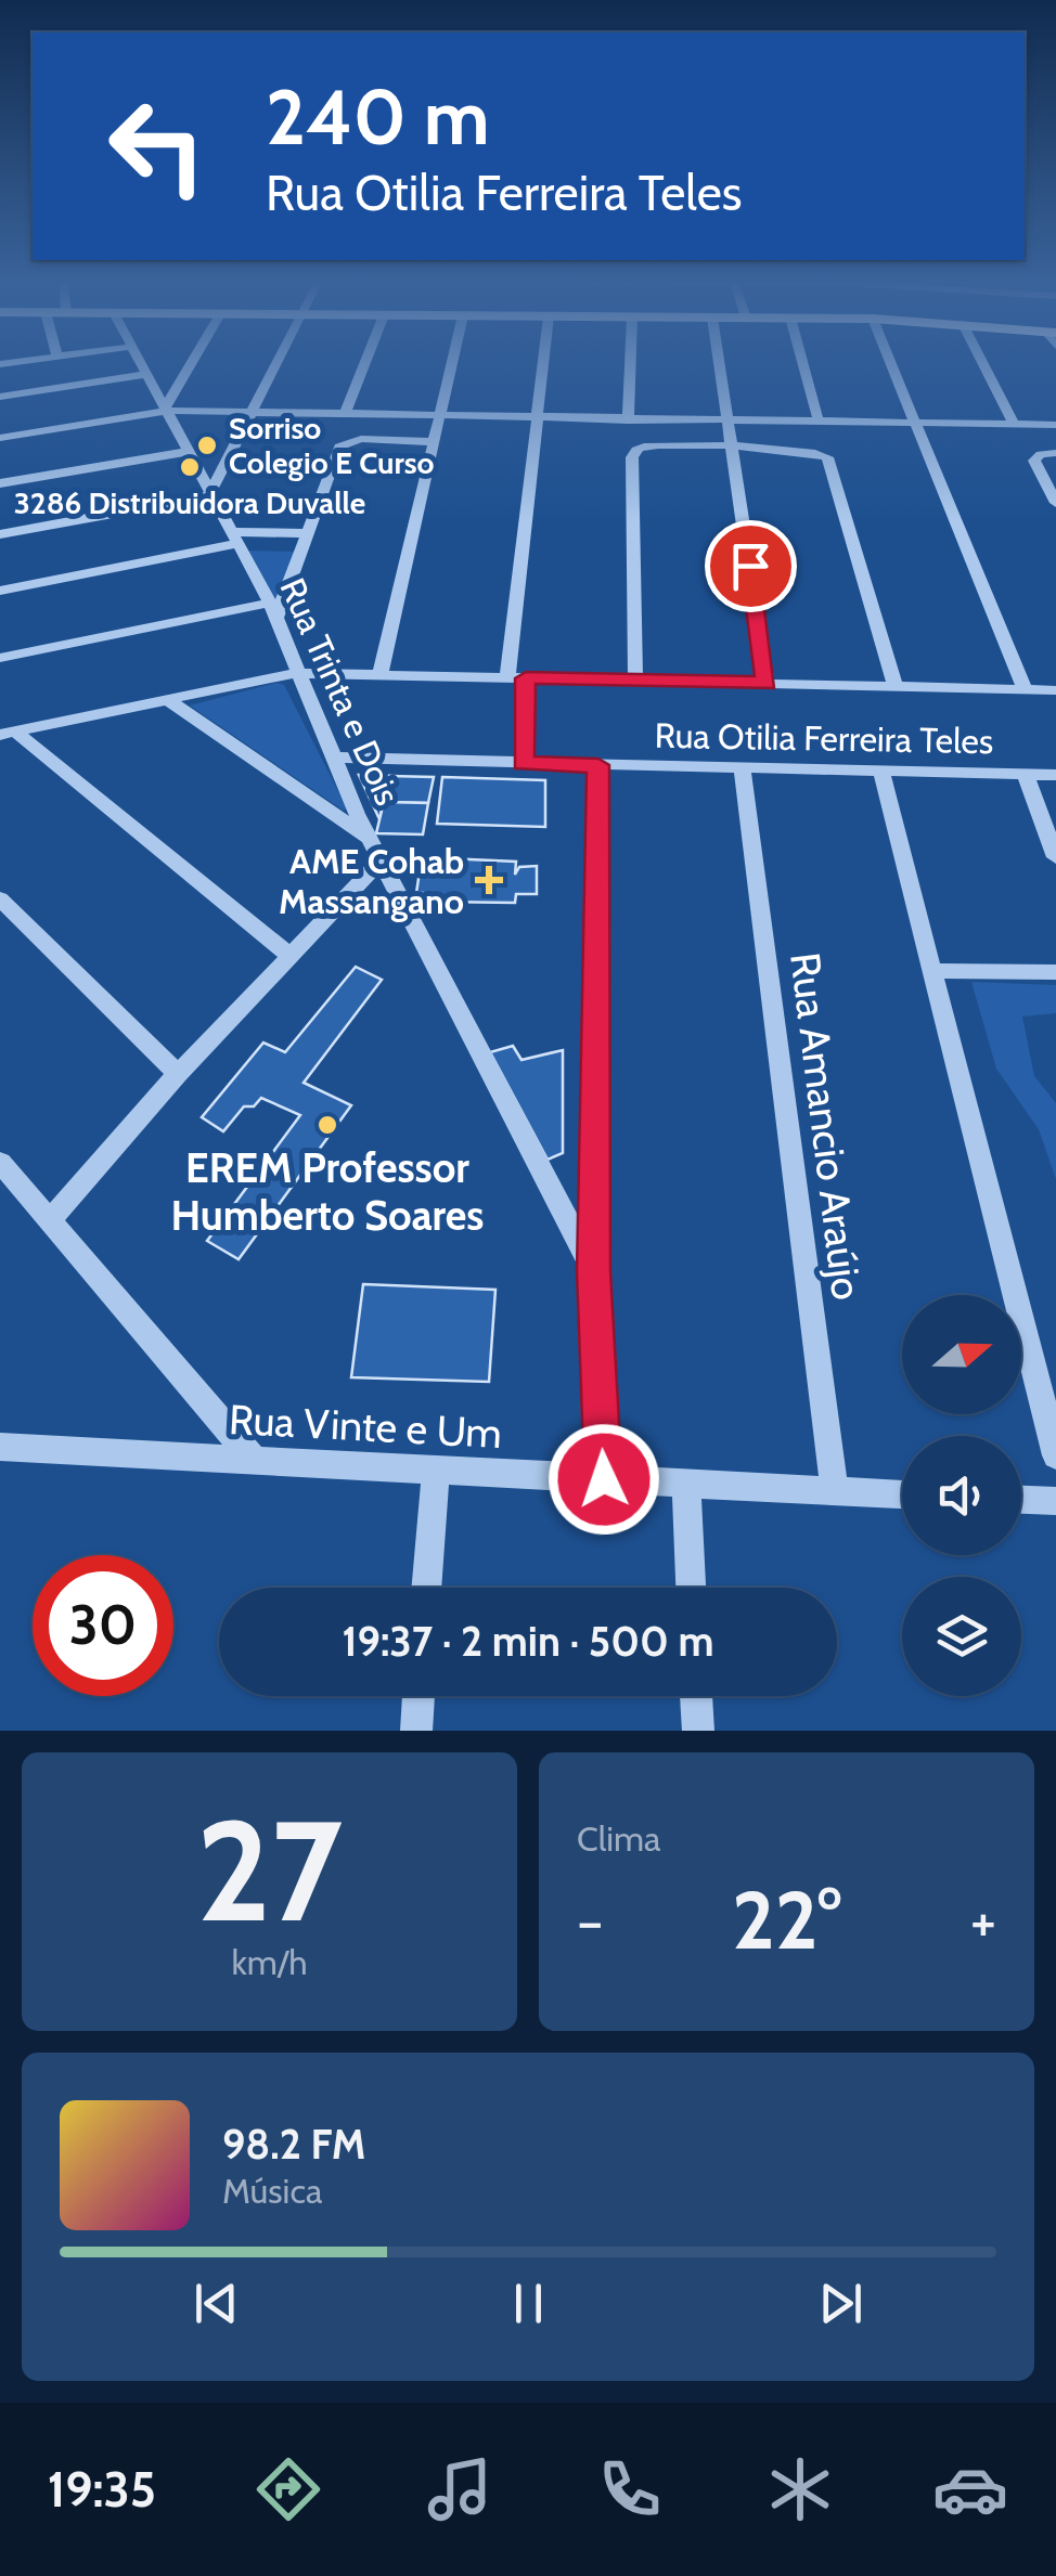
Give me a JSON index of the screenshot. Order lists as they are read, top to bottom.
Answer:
{
  "streets": {
    "street": [
      "Rua Trinta e Dois",
      "Rua Otilia Ferreira Teles",
      "Rua Amancio Araújo",
      "Rua Vinte e Um"
    ]
  },
  "crossings": [
    ["Rua Trinta e Dois", "Rua Otilia Ferreira Teles"],
    ["Rua Otilia Ferreira Teles", "Rua Amancio Araújo"],
    ["Rua Amancio Araújo", "Rua Vinte e Um"]
  ],
  "places": {
    "other": ["Sorriso Colegio E Curso", "3286 Distribuidora Duvalle", "EREM Professor Humberto Soares"],
    "health": ["AME Cohab Massangano"]
  },
  "north": "right",
  "page": {
    "turn": ["240 m", "Rua Otilia Ferreira Teles"],
    "limit": "30",
    "trip": "19:37 · 2 min · 500 m",
    "tile": [
      ["27", "km/h"],
      "Clima"
    ],
    "heat": ["−", "22°", "+"],
    "song": ["98.2 FM", "Música"],
    "tabs": "19:35"
  }
}
